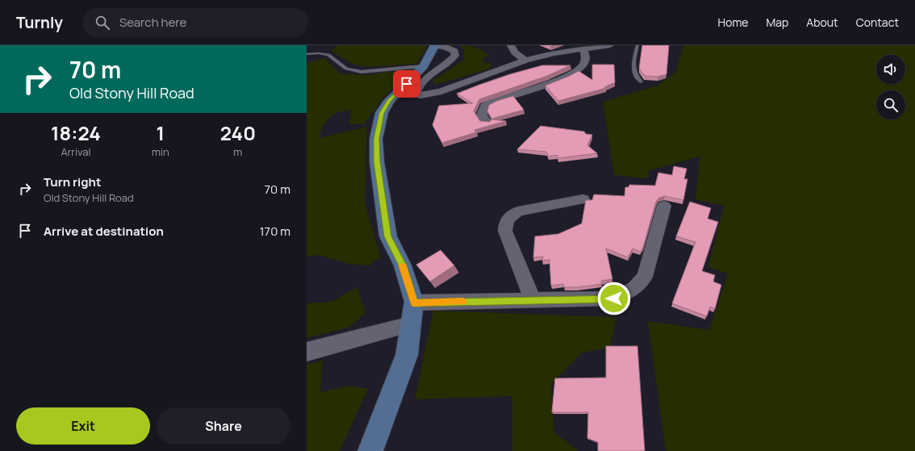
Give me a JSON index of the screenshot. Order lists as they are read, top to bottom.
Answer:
{
  "page": {
    "header": "Turnly",
    "search": "Search here",
    "nav": [
      "Home",
      "Map",
      "About",
      "Contact"
    ],
    "turn": ["70 m", "Old Stony Hill Road"],
    "eta": [
      "18:24",
      "Arrival",
      "1",
      "min",
      "240",
      "m"
    ],
    "list": [
      {
        "name": "Turn right",
        "note": "Old Stony Hill Road",
        "value": "70 m"
      },
      {
        "name": "Arrive at destination",
        "value": "170 m"
      }
    ],
    "buttons": ["Exit", "Share"]
  }
}
